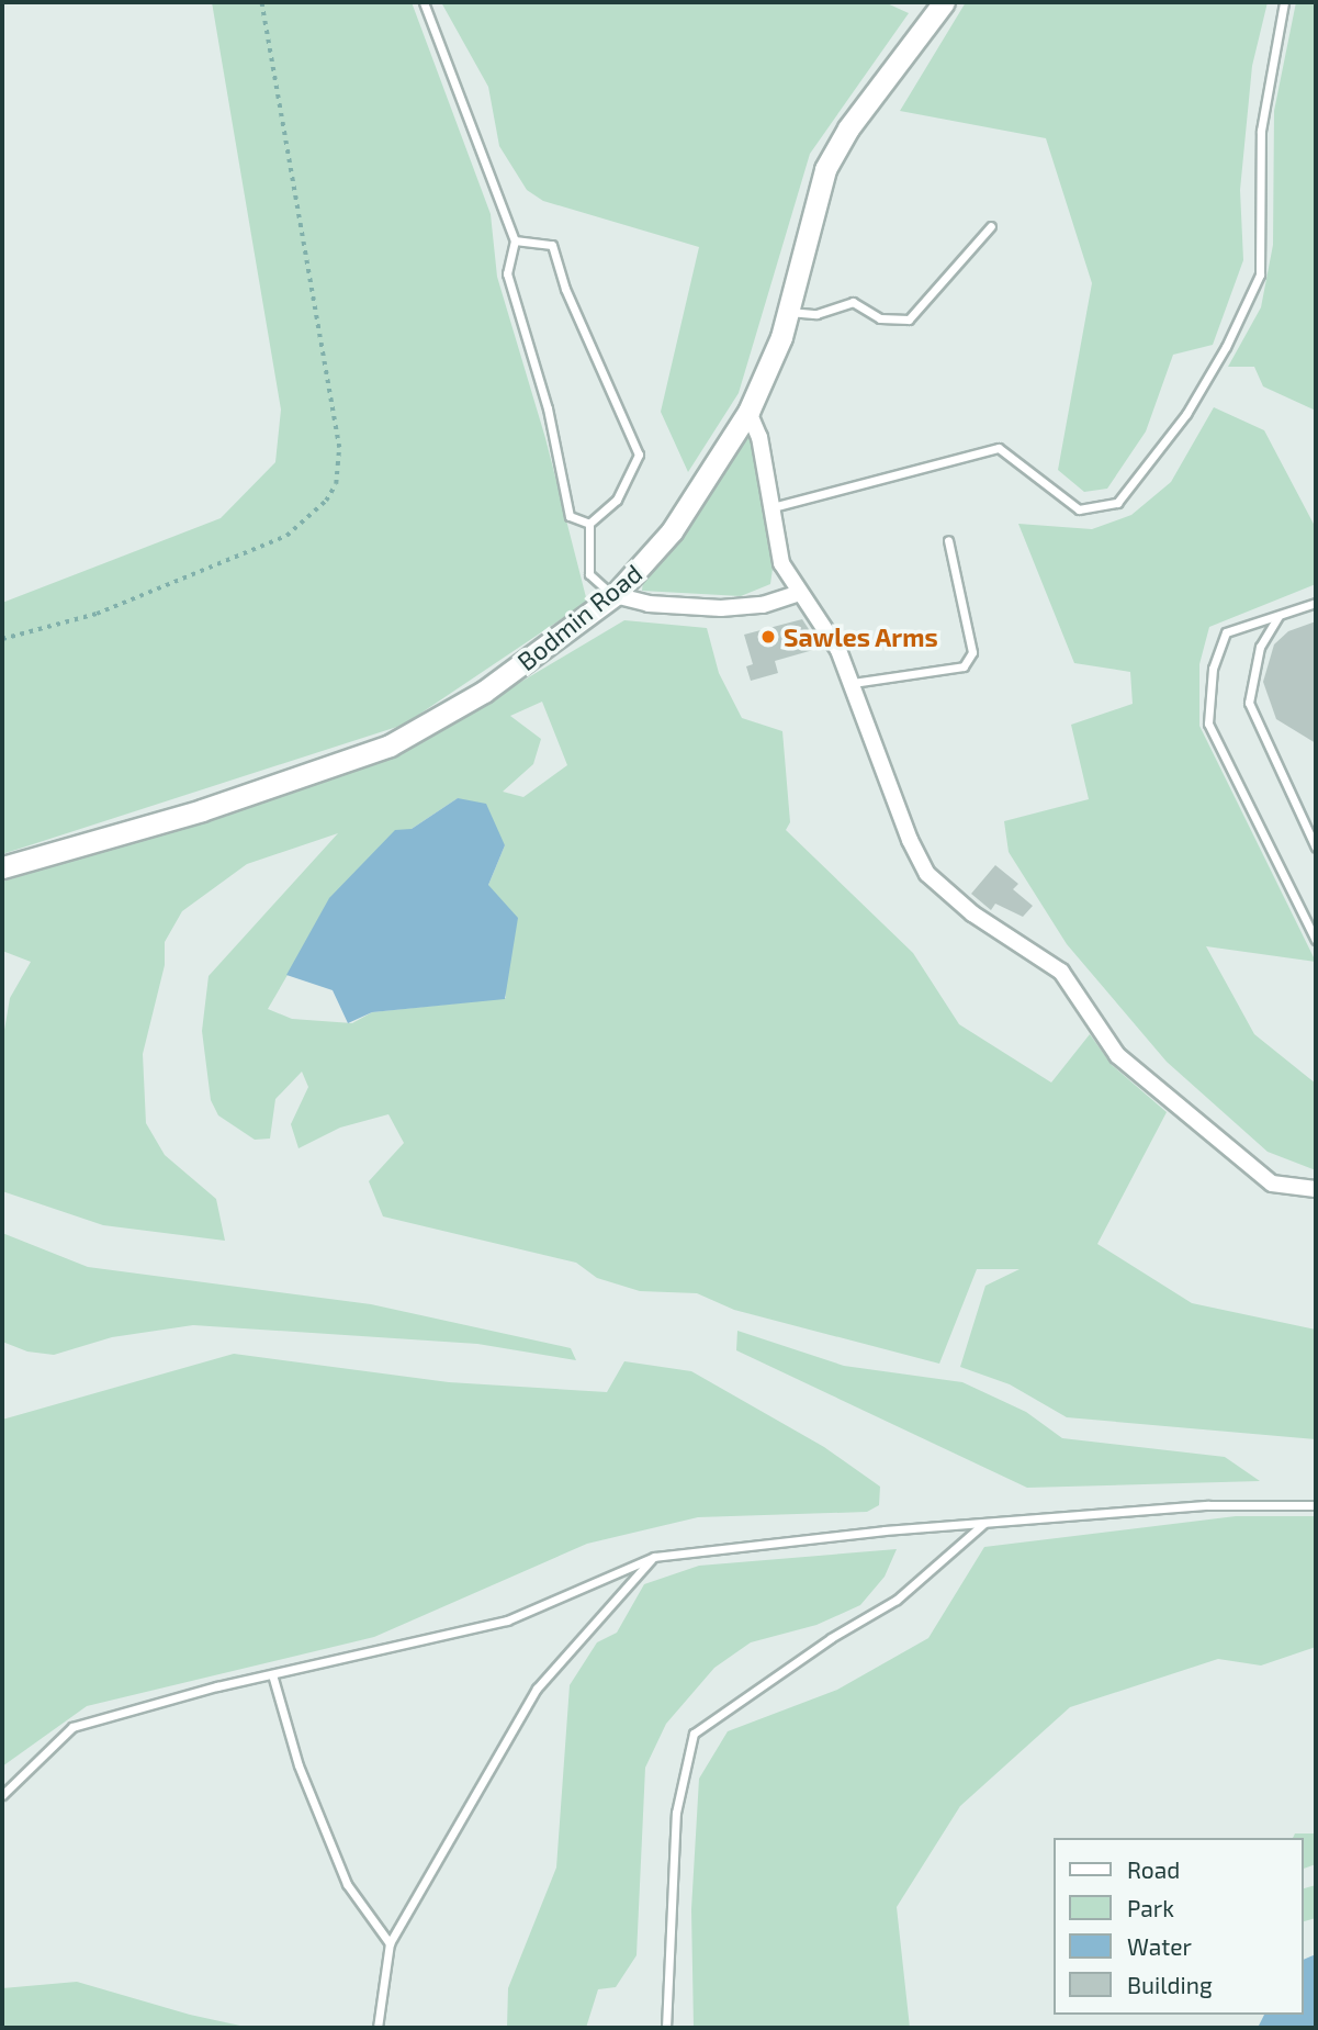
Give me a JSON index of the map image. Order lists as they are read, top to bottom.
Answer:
{
  "streets": {
    "main road": ["Bodmin Road"]
  },
  "places": ["Sawles Arms"],
  "legend": [
    "Road",
    "Park",
    "Water",
    "Building"
  ]
}
